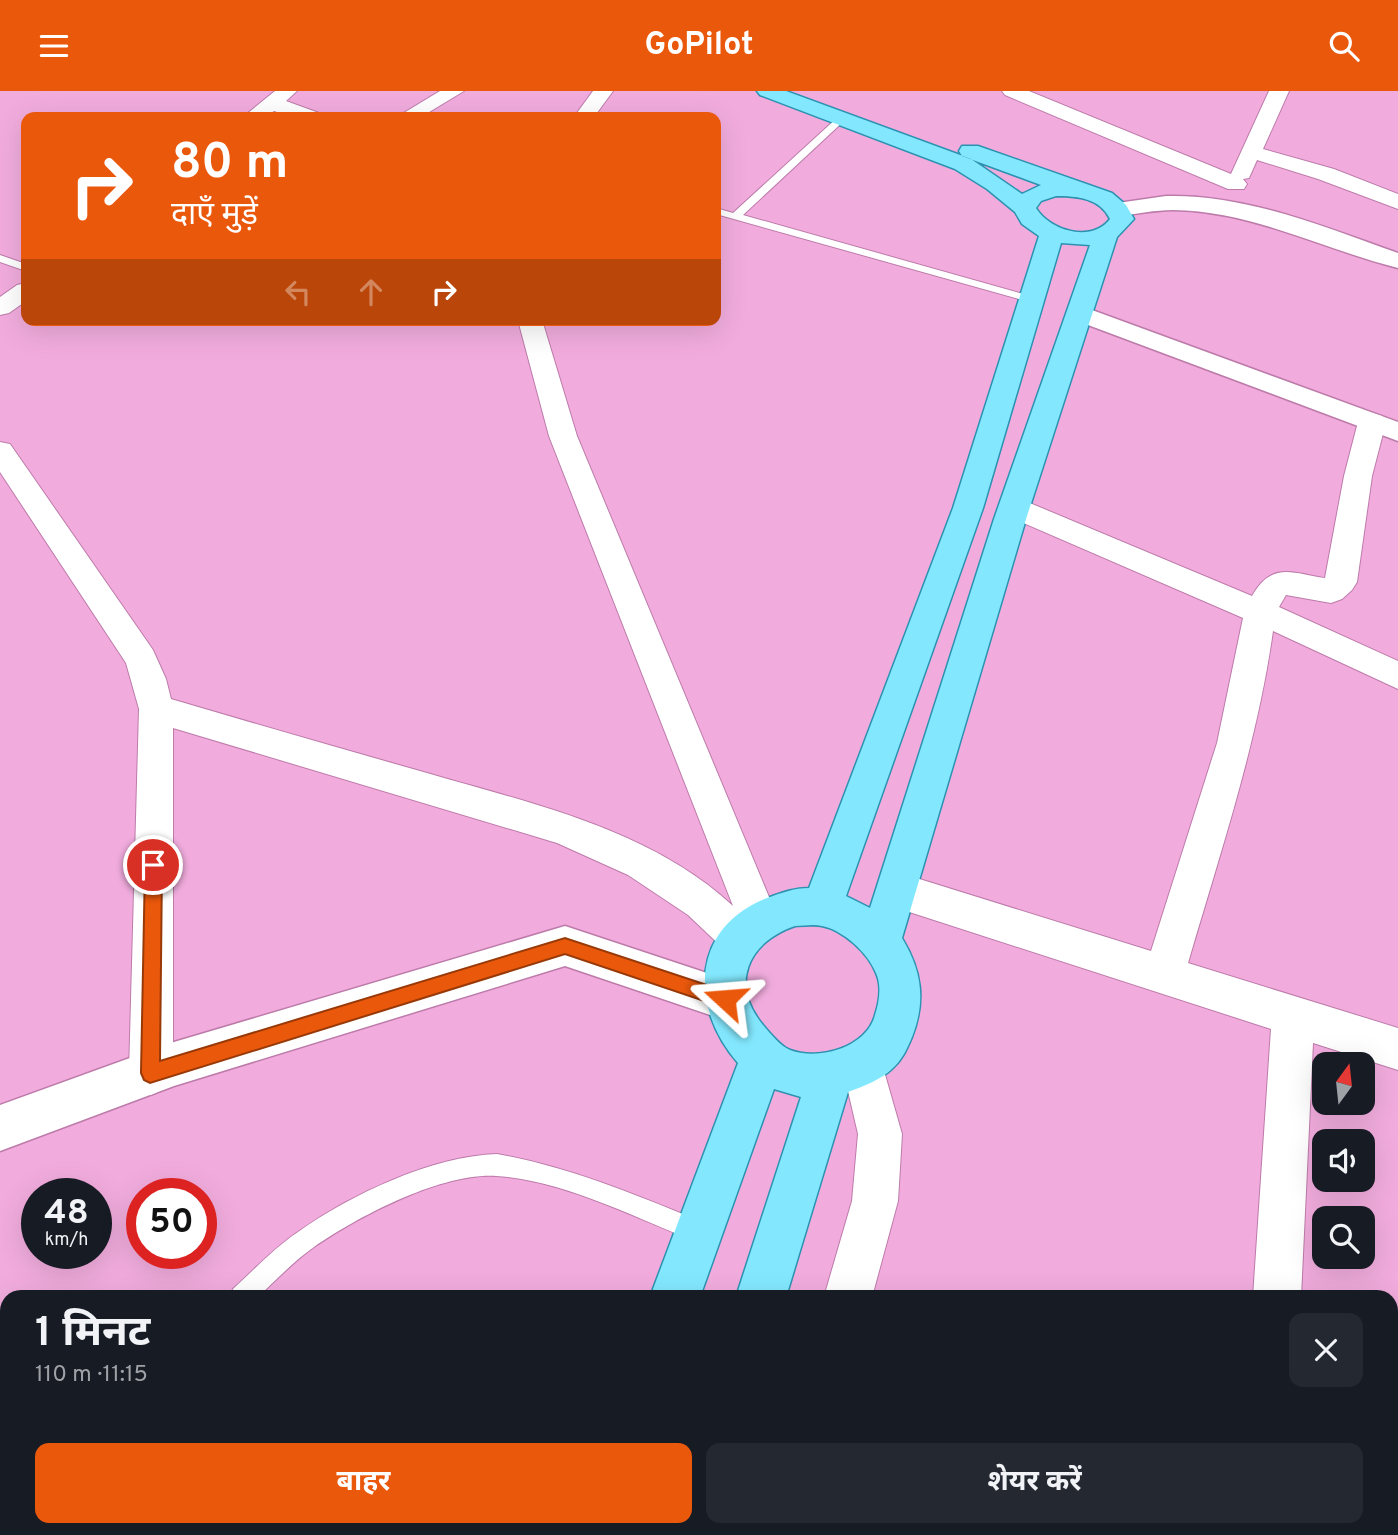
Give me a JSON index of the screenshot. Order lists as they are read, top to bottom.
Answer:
{
  "north": "top",
  "page": {
    "header": "GoPilot",
    "turn": ["80 m", "दाएँ मुड़ें"],
    "speed": "48 km/h",
    "limit": "50",
    "heading": ["1 मिनट", "110 m · 11:15"],
    "buttons": ["बाहर", "शेयर करें"]
  }
}
